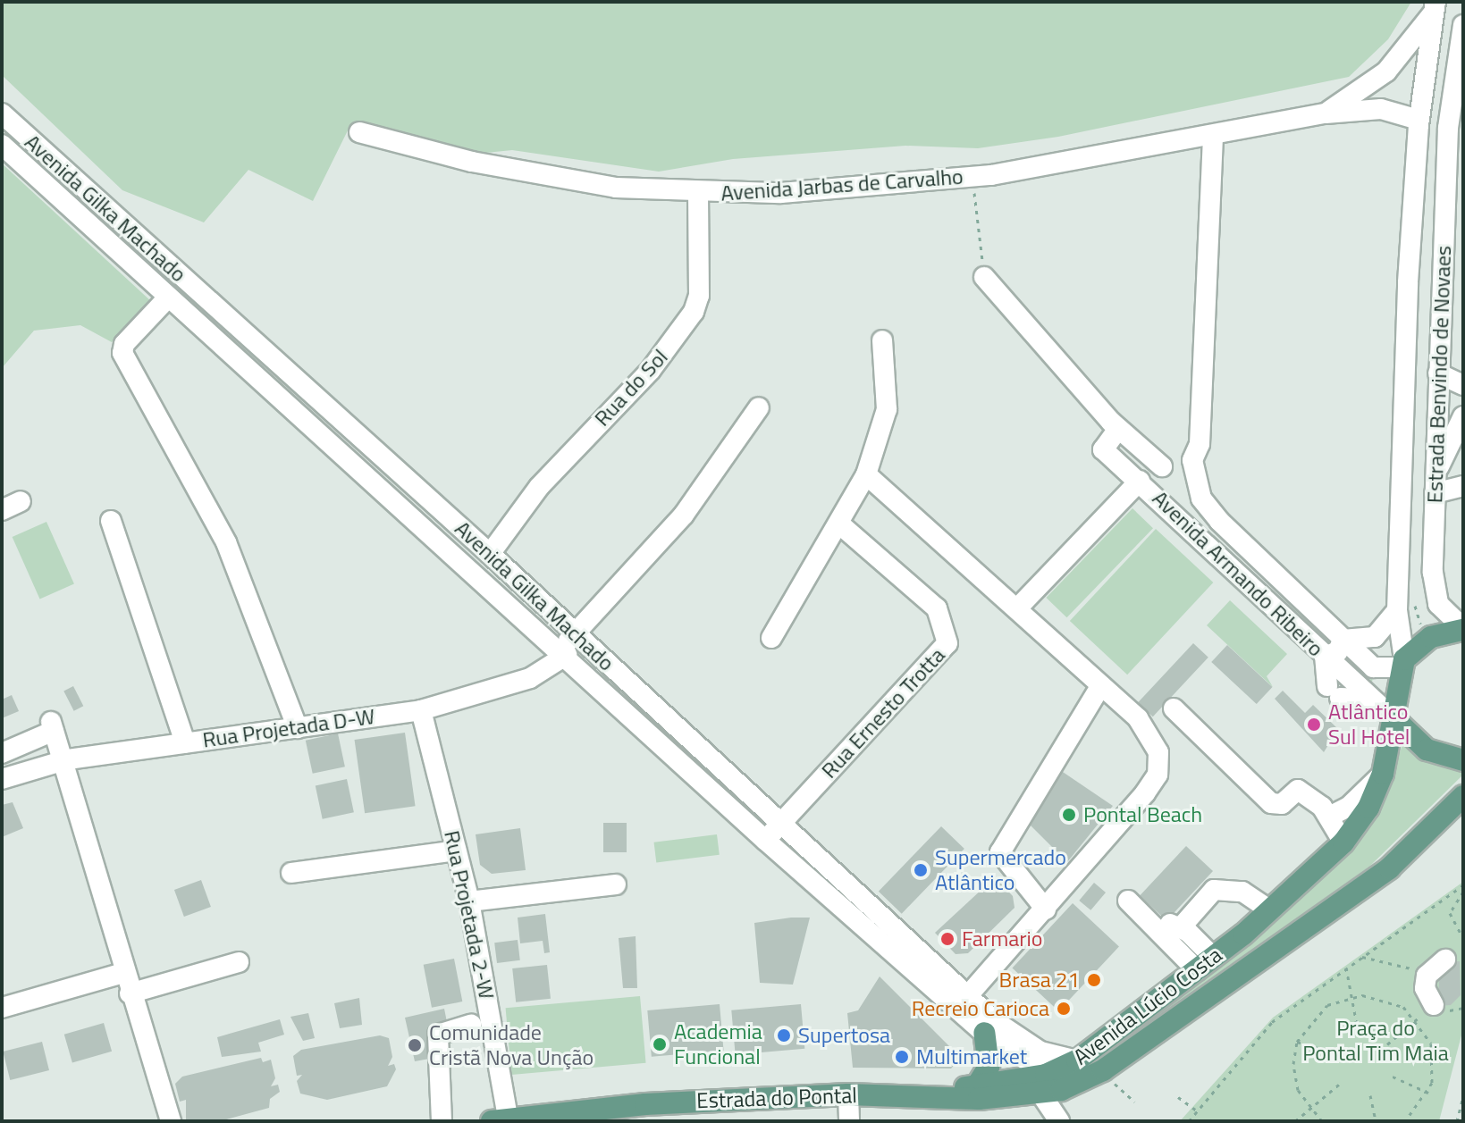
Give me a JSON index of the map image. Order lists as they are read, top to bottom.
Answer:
{
  "streets": {
    "main road": ["Avenida Lúcio Costa", "Estrada do Pontal"],
    "street": [
      "Avenida Jarbas de Carvalho",
      "Avenida Gilka Machado",
      "Estrada Benvindo de Novaes",
      "Rua do Sol",
      "Avenida Armando Ribeiro",
      "Rua Ernesto Trotta",
      "Rua Projetada D-W",
      "Rua Projetada 2-W"
    ]
  },
  "crossings": [
    ["Avenida Jarbas de Carvalho", "Estrada Benvindo de Novaes"],
    ["Avenida Jarbas de Carvalho", "Rua do Sol"],
    ["Avenida Gilka Machado", "Rua do Sol"],
    ["Avenida Gilka Machado", "Rua Ernesto Trotta"],
    ["Avenida Gilka Machado", "Rua Projetada D-W"],
    ["Avenida Gilka Machado", "Avenida Lúcio Costa"],
    ["Estrada Benvindo de Novaes", "Avenida Armando Ribeiro"],
    ["Estrada Benvindo de Novaes", "Avenida Lúcio Costa"],
    ["Avenida Armando Ribeiro", "Avenida Lúcio Costa"],
    ["Rua Projetada D-W", "Rua Projetada 2-W"],
    ["Rua Projetada 2-W", "Estrada do Pontal"],
    ["Avenida Lúcio Costa", "Estrada do Pontal"]
  ],
  "parks": ["Praça do Pontal Tim Maia"],
  "places": [
    "Atlântico Sul Hotel",
    "Pontal Beach",
    "Supermercado Atlântico",
    "Farmario",
    "Brasa 21",
    "Recreio Carioca",
    "Supertosa",
    "Academia Funcional",
    "Comunidade Cristã Nova Unção",
    "Multimarket"
  ]
}
